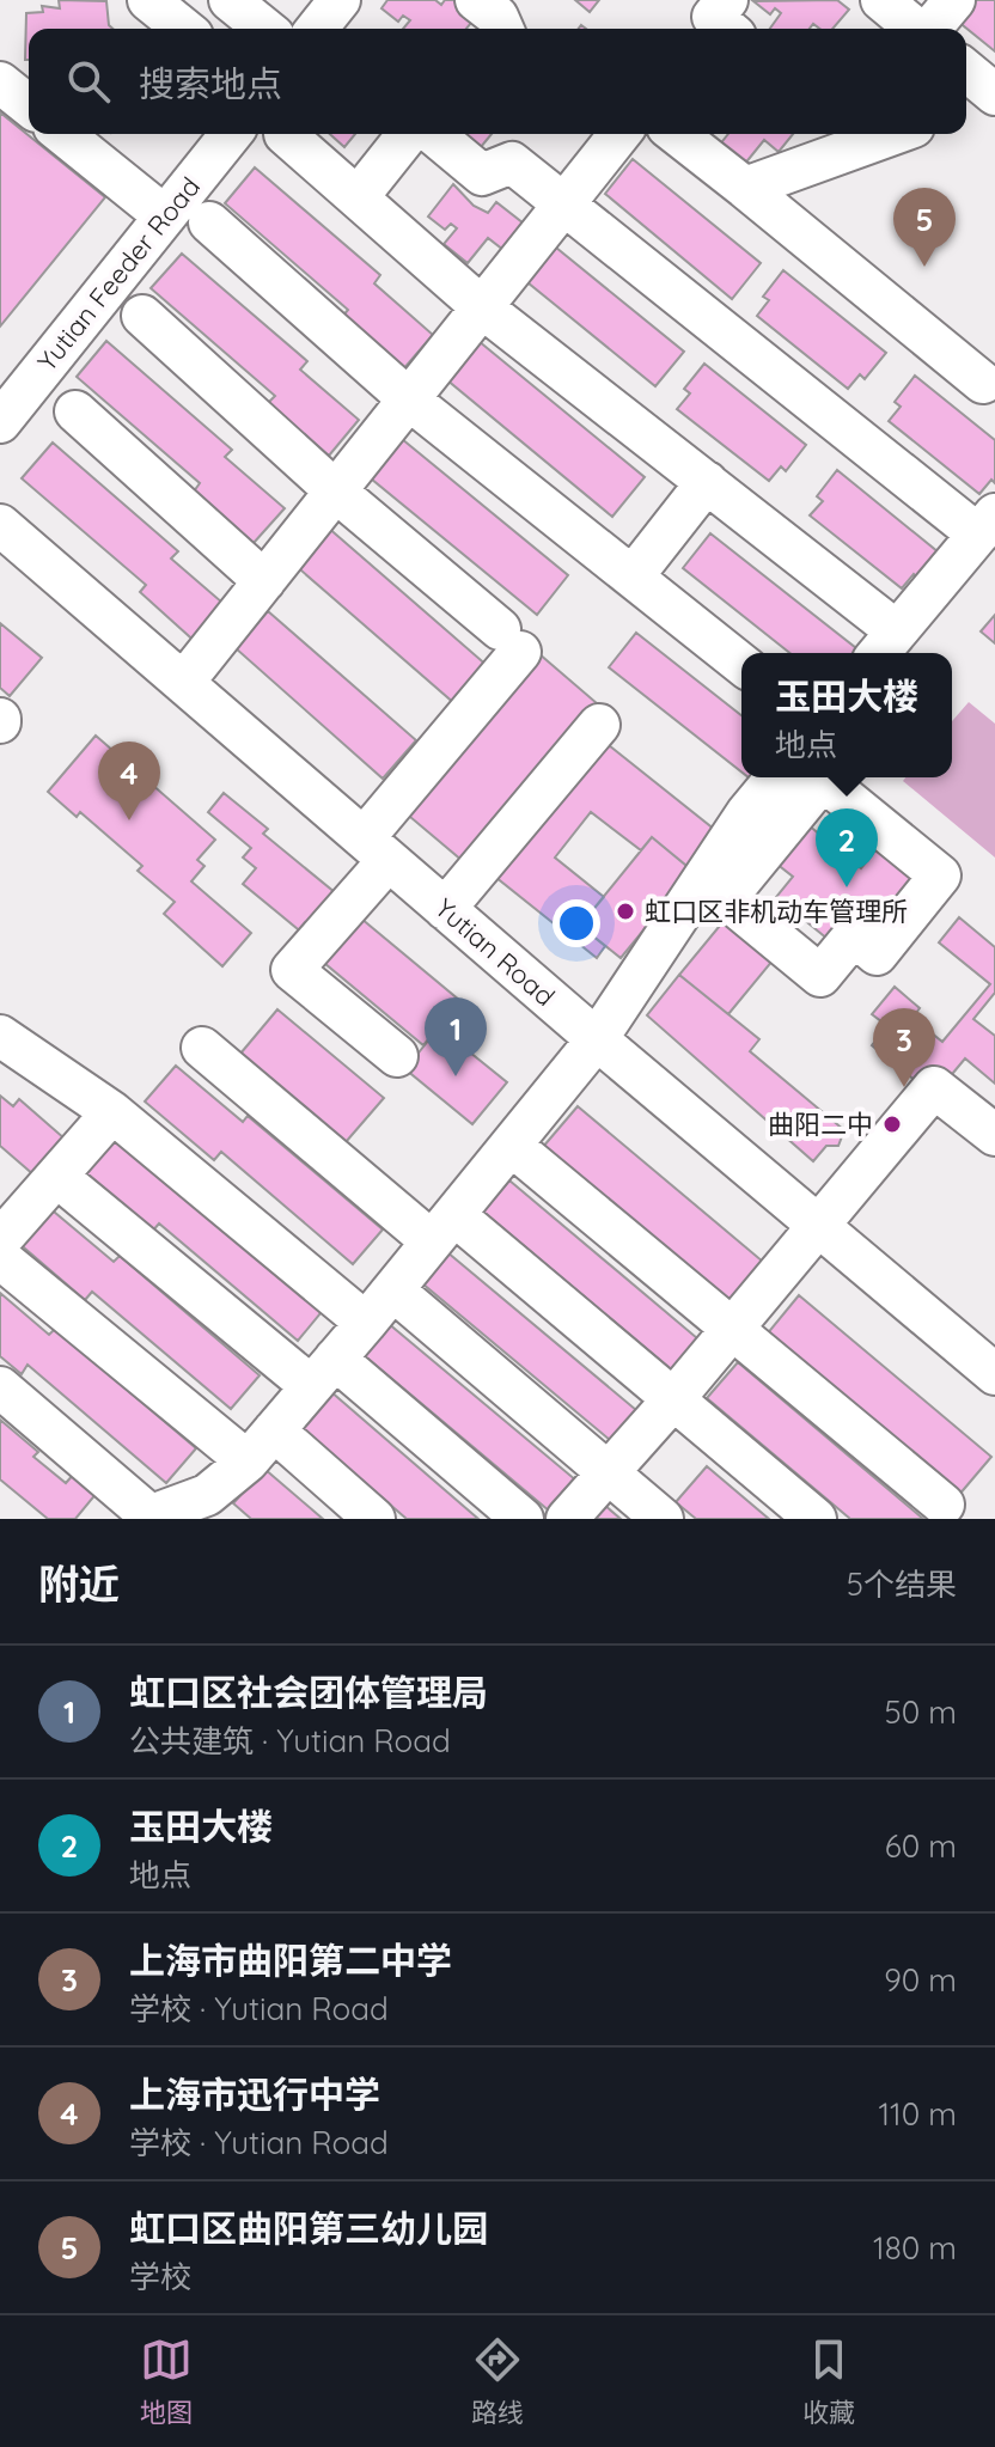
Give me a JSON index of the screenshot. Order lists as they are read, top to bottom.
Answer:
{
  "streets": {
    "street": ["Yutian Feeder Road", "Yutian Road"]
  },
  "places": ["虹口区非机动车管理所", "曲阳二中"],
  "page": {
    "search": "搜索地点",
    "pins": [
      "5",
      "4",
      "2",
      "1",
      "3"
    ],
    "popup": ["玉田大楼", "地点"],
    "heading": ["附近", "5个结果"],
    "list": [
      {
        "mark": "1",
        "name": "虹口区社会团体管理局",
        "note": "公共建筑 · Yutian Road",
        "value": "50 m"
      },
      {
        "mark": "2",
        "name": "玉田大楼",
        "note": "地点",
        "value": "60 m"
      },
      {
        "mark": "3",
        "name": "上海市曲阳第二中学",
        "note": "学校 · Yutian Road",
        "value": "90 m"
      },
      {
        "mark": "4",
        "name": "上海市迅行中学",
        "note": "学校 · Yutian Road",
        "value": "110 m"
      },
      {
        "mark": "5",
        "name": "虹口区曲阳第三幼儿园",
        "note": "学校",
        "value": "180 m"
      }
    ],
    "nav": ["地图", "路线", "收藏"]
  }
}
